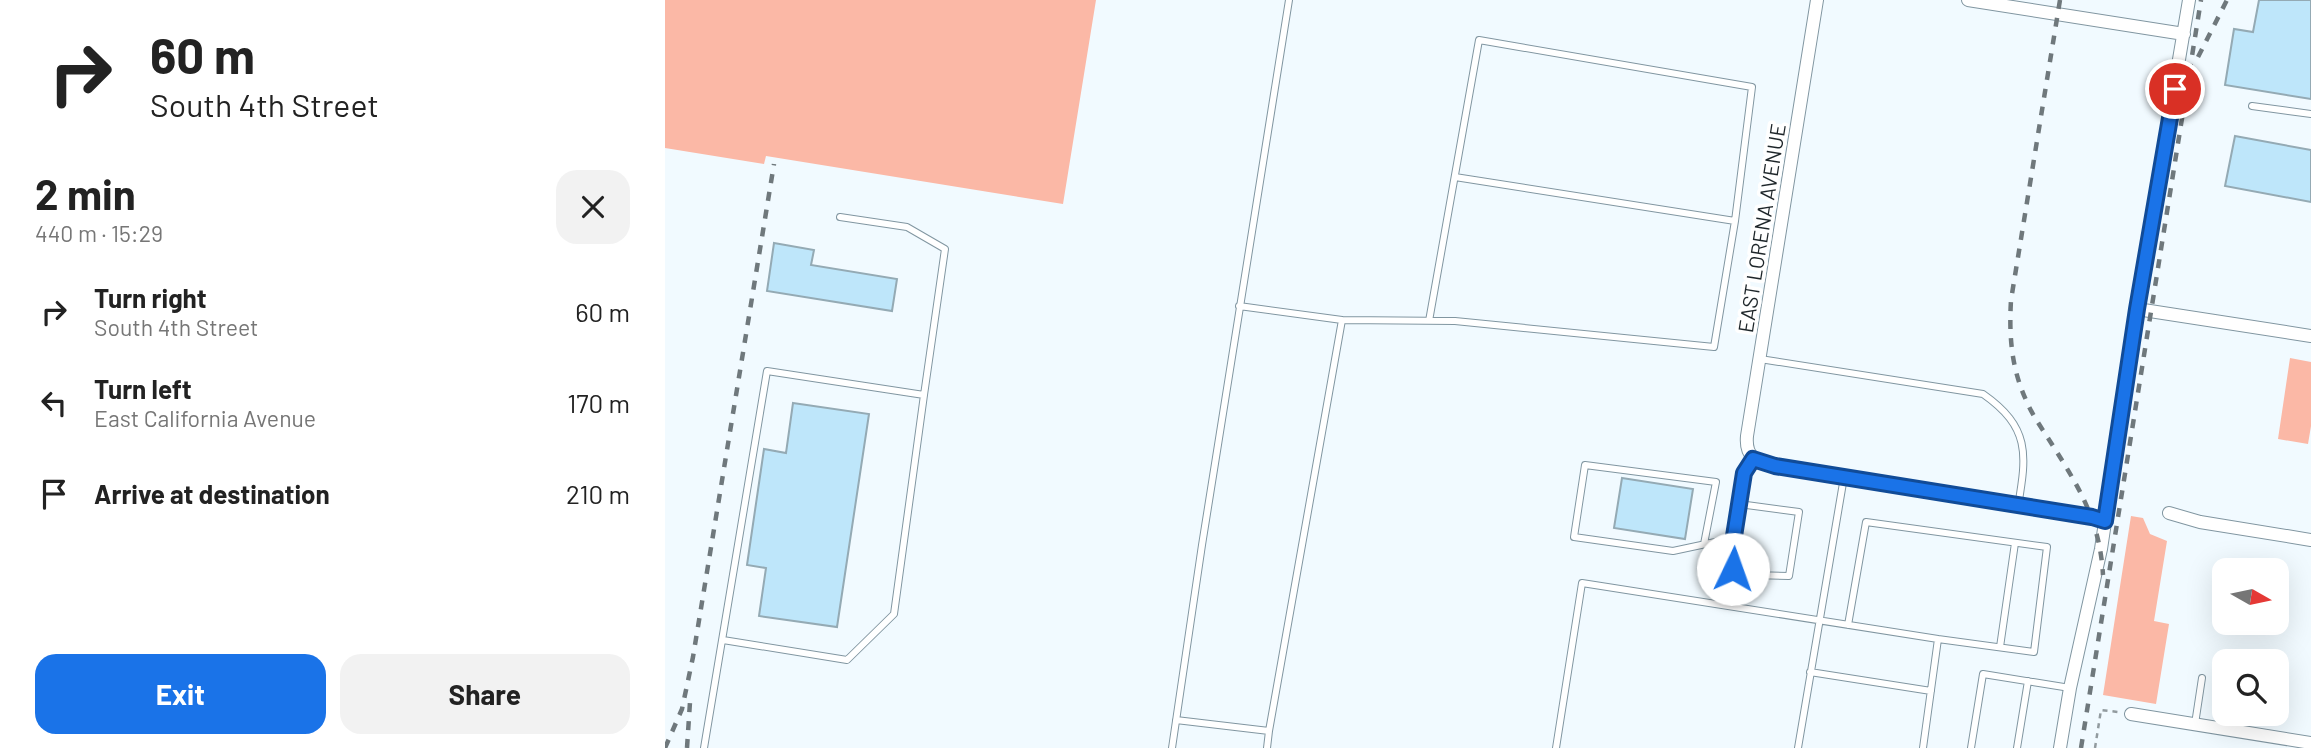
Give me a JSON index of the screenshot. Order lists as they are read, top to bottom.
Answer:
{
  "streets": {
    "street": ["EAST LORENA AVENUE"]
  },
  "north": "right",
  "page": {
    "turn": ["60 m", "South 4th Street"],
    "heading": ["2 min", "440 m · 15:29"],
    "list": [
      {
        "name": "Turn right",
        "note": "South 4th Street",
        "value": "60 m"
      },
      {
        "name": "Turn left",
        "note": "East California Avenue",
        "value": "170 m"
      },
      {
        "name": "Arrive at destination",
        "value": "210 m"
      }
    ],
    "buttons": ["Exit", "Share"]
  }
}
